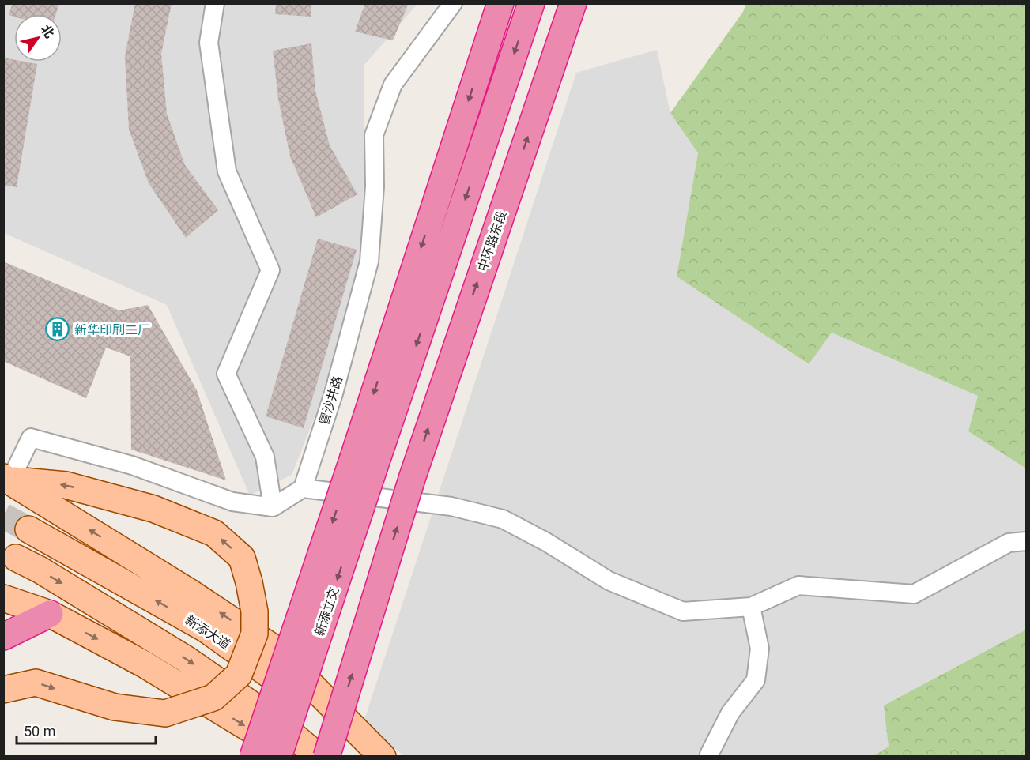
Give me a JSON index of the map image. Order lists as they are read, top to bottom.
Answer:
{
  "streets": {
    "highway": ["中环路东段", "新添立交"],
    "main road": ["新添大道"],
    "street": ["冒沙井路"]
  },
  "places": {
    "building": ["新华印刷二厂"]
  },
  "scale_bar": "50 m",
  "north": "top right"
}
